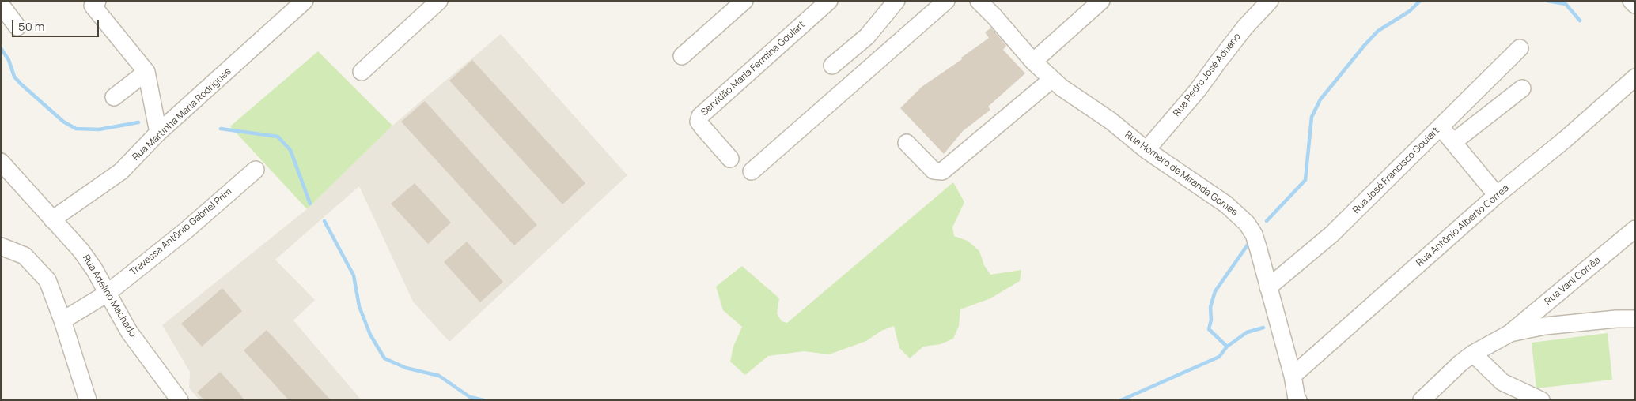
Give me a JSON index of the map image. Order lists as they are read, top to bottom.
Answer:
{
  "streets": {
    "street": [
      "Servidão Maria Fermina Goulart",
      "Rua Pedro José Adriano",
      "Rua Martinha Maria Rodrigues",
      "Rua José Francisco Goulart",
      "Rua Homero de Miranda Gomes",
      "Rua Antônio Alberto Correa",
      "Travessa Antônio Gabriel Prim",
      "Rua Vani Corrêa",
      "Rua Adelino Machado"
    ]
  },
  "crossings": [
    ["Rua Pedro José Adriano", "Rua Homero de Miranda Gomes"],
    ["Rua Martinha Maria Rodrigues", "Rua Adelino Machado"],
    ["Rua José Francisco Goulart", "Rua Homero de Miranda Gomes"],
    ["Rua Homero de Miranda Gomes", "Rua Antônio Alberto Correa"],
    ["Travessa Antônio Gabriel Prim", "Rua Adelino Machado"]
  ],
  "scale_bar": "50 m"
}
